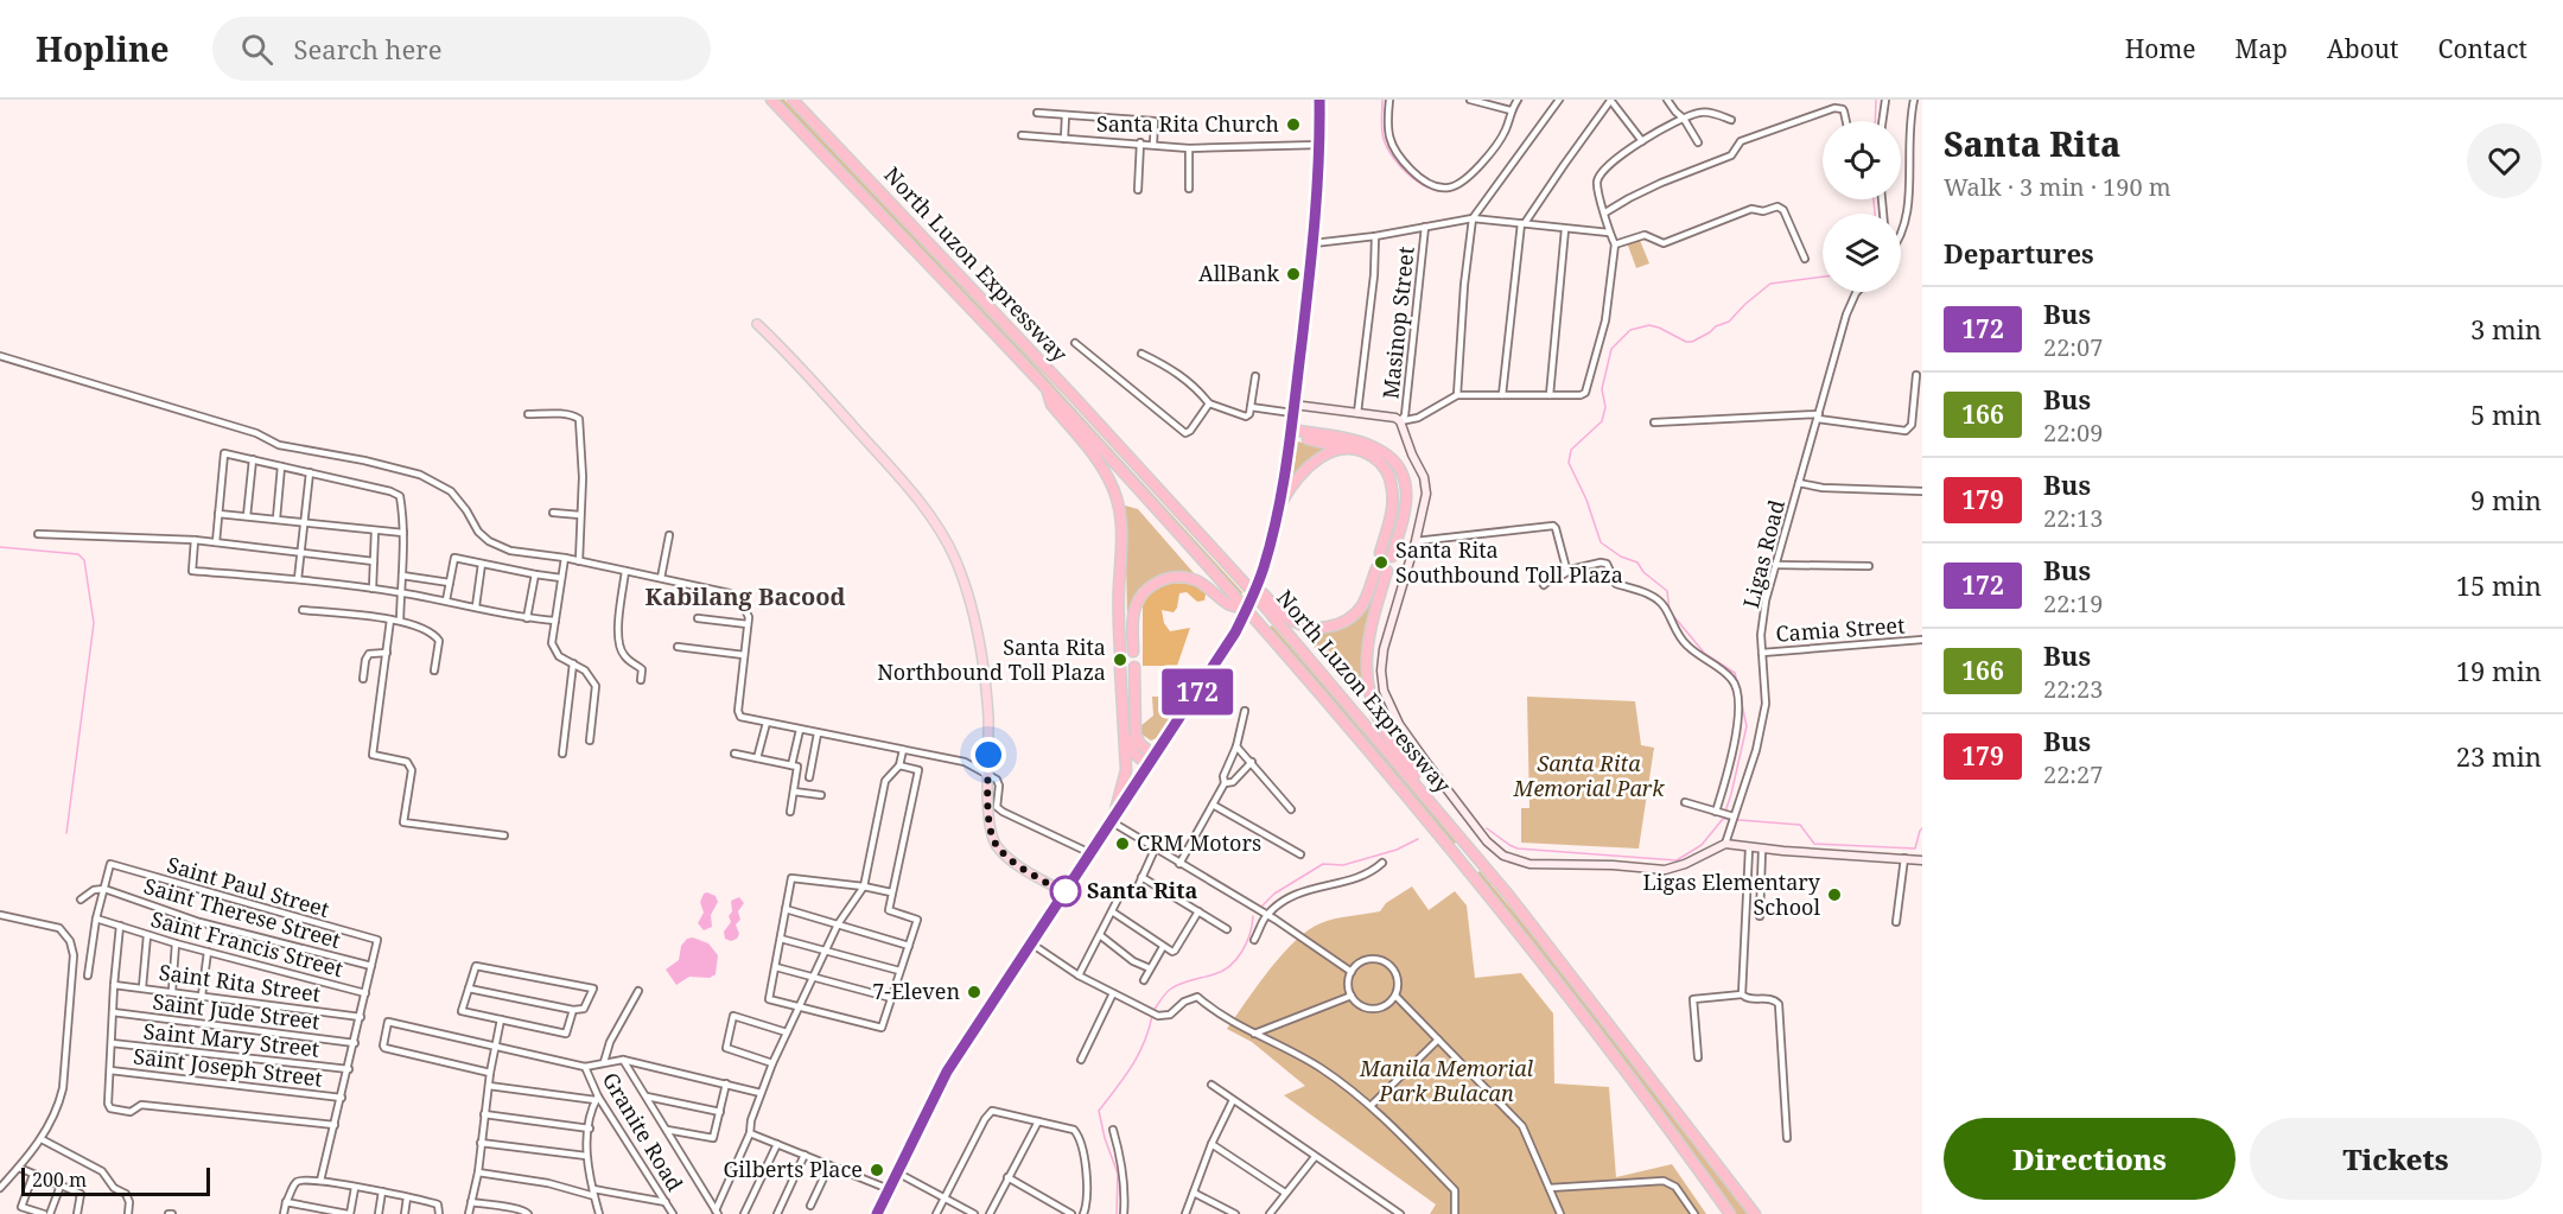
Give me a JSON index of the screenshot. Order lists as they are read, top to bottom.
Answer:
{
  "streets": {
    "highway": ["North Luzon Expressway"],
    "street": [
      "Masinop Street",
      "Ligas Road",
      "Camia Street",
      "Saint Paul Street",
      "Saint Therese Street",
      "Saint Francis Street",
      "Saint Rita Street",
      "Saint Jude Street",
      "Saint Mary Street",
      "Saint Joseph Street",
      "Granite Road"
    ]
  },
  "crossings": [
    ["Ligas Road", "Camia Street"],
    ["Saint Paul Street", "Saint Therese Street"]
  ],
  "districts": ["Kabilang Bacood"],
  "parks": ["Santa Rita Memorial Park", "Manila Memorial Park Bulacan"],
  "places": [
    "Santa Rita Church",
    "AllBank",
    "Santa Rita Southbound Toll Plaza",
    "Santa Rita Northbound Toll Plaza",
    "CRM Motors",
    "Santa Rita",
    "Ligas Elementary School",
    "7-Eleven",
    "Gilberts Place"
  ],
  "lines": ["bus line 172"],
  "scale_bar": "200 m",
  "page": {
    "header": "Hopline",
    "search": "Search here",
    "nav": [
      "Home",
      "Map",
      "About",
      "Contact"
    ],
    "on_map": "172",
    "heading": [
      ["Santa Rita", "Walk · 3 min · 190 m"],
      "Departures"
    ],
    "list": [
      {
        "mark": "172",
        "name": "Bus",
        "note": "22:07",
        "value": "3 min"
      },
      {
        "mark": "166",
        "name": "Bus",
        "note": "22:09",
        "value": "5 min"
      },
      {
        "mark": "179",
        "name": "Bus",
        "note": "22:13",
        "value": "9 min"
      },
      {
        "mark": "172",
        "name": "Bus",
        "note": "22:19",
        "value": "15 min"
      },
      {
        "mark": "166",
        "name": "Bus",
        "note": "22:23",
        "value": "19 min"
      },
      {
        "mark": "179",
        "name": "Bus",
        "note": "22:27",
        "value": "23 min"
      }
    ],
    "buttons": ["Directions", "Tickets"],
    "scale": "200 m"
  }
}
